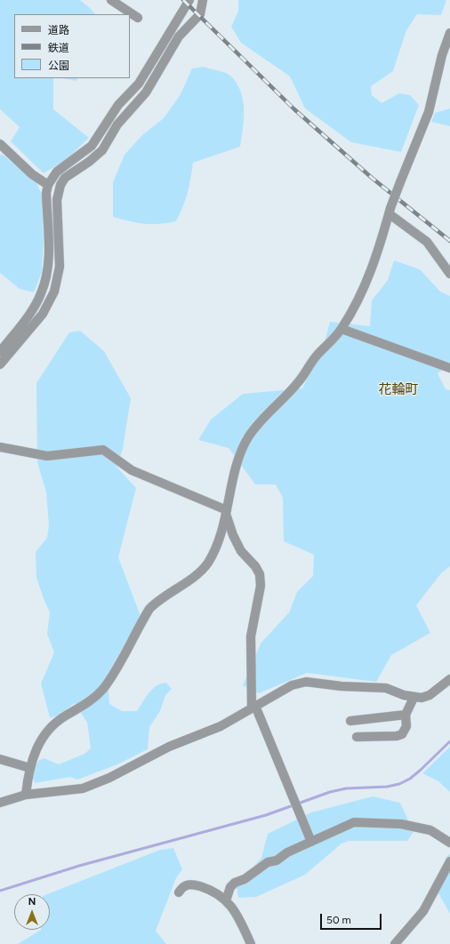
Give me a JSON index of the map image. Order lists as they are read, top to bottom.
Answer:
{
  "districts": ["花輪町"],
  "legend": ["道路", "鉄道", "公園"],
  "scale_bar": "50 m",
  "north": "top"
}
